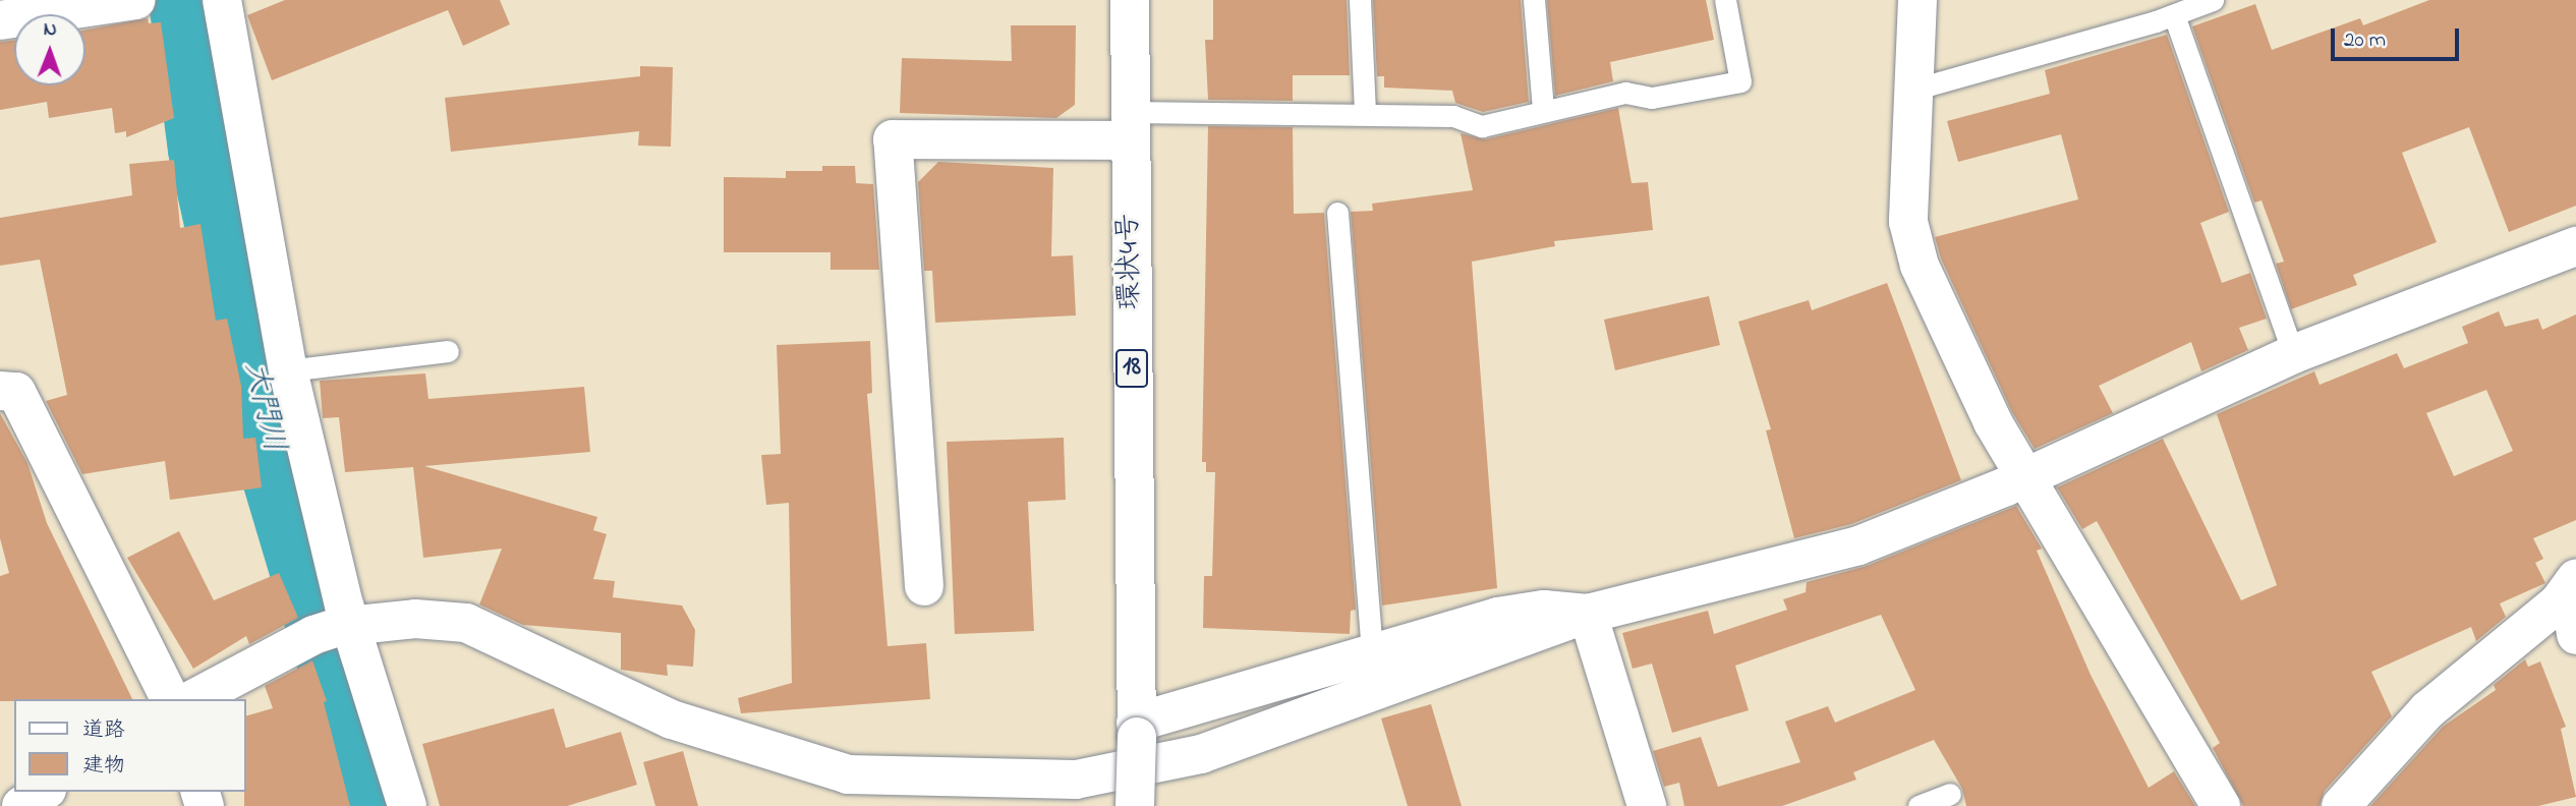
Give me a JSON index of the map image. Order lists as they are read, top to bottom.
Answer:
{
  "streets": {
    "street": ["環状4号", "18"]
  },
  "crossings": [
    ["環状4号", "18"]
  ],
  "water": ["大門川"],
  "legend": ["道路", "建物"],
  "scale_bar": "20 m",
  "north": "top"
}
